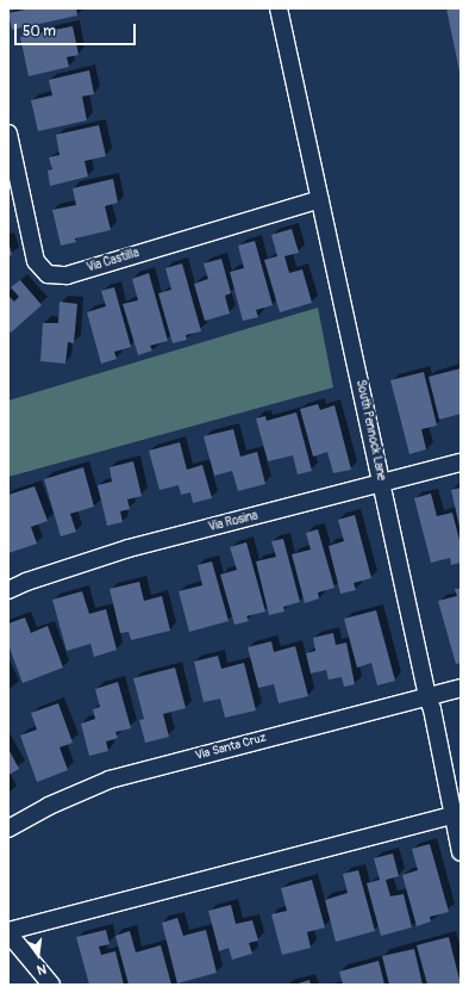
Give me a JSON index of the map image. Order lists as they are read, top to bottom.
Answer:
{
  "streets": {
    "street": [
      "Via Castilla",
      "South Pennock Lane",
      "Via Rosina",
      "Via Santa Cruz"
    ]
  },
  "crossings": [
    ["Via Castilla", "South Pennock Lane"],
    ["South Pennock Lane", "Via Rosina"],
    ["South Pennock Lane", "Via Santa Cruz"]
  ],
  "scale_bar": "50 m",
  "north": "bottom"
}
